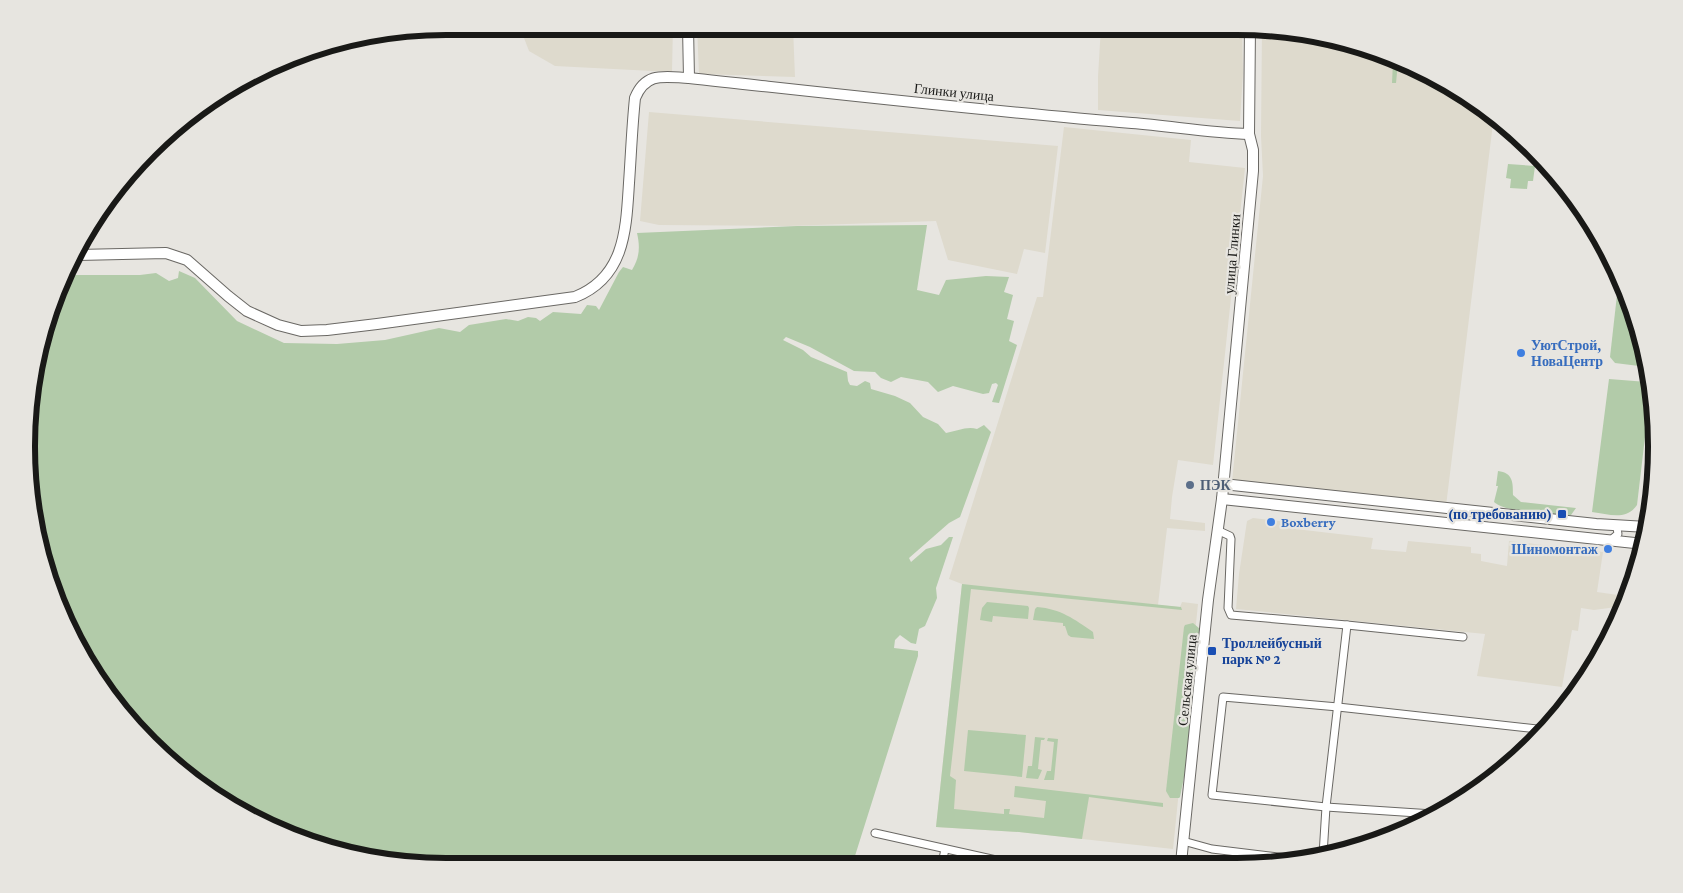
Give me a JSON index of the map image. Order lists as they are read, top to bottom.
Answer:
{
  "streets": {
    "main road": ["Глинки улица", "улица Глинки", "Сельская улица"]
  },
  "crossings": [
    ["Глинки улица", "улица Глинки"],
    ["улица Глинки", "Сельская улица"]
  ],
  "places": {
    "other": [
      "УютСтрой, НоваЦентр",
      "ПЭК",
      "Boxberry",
      "Шиномонтаж"
    ],
    "transit": ["(по требованию)", "Троллейбусный парк № 2"]
  }
}
